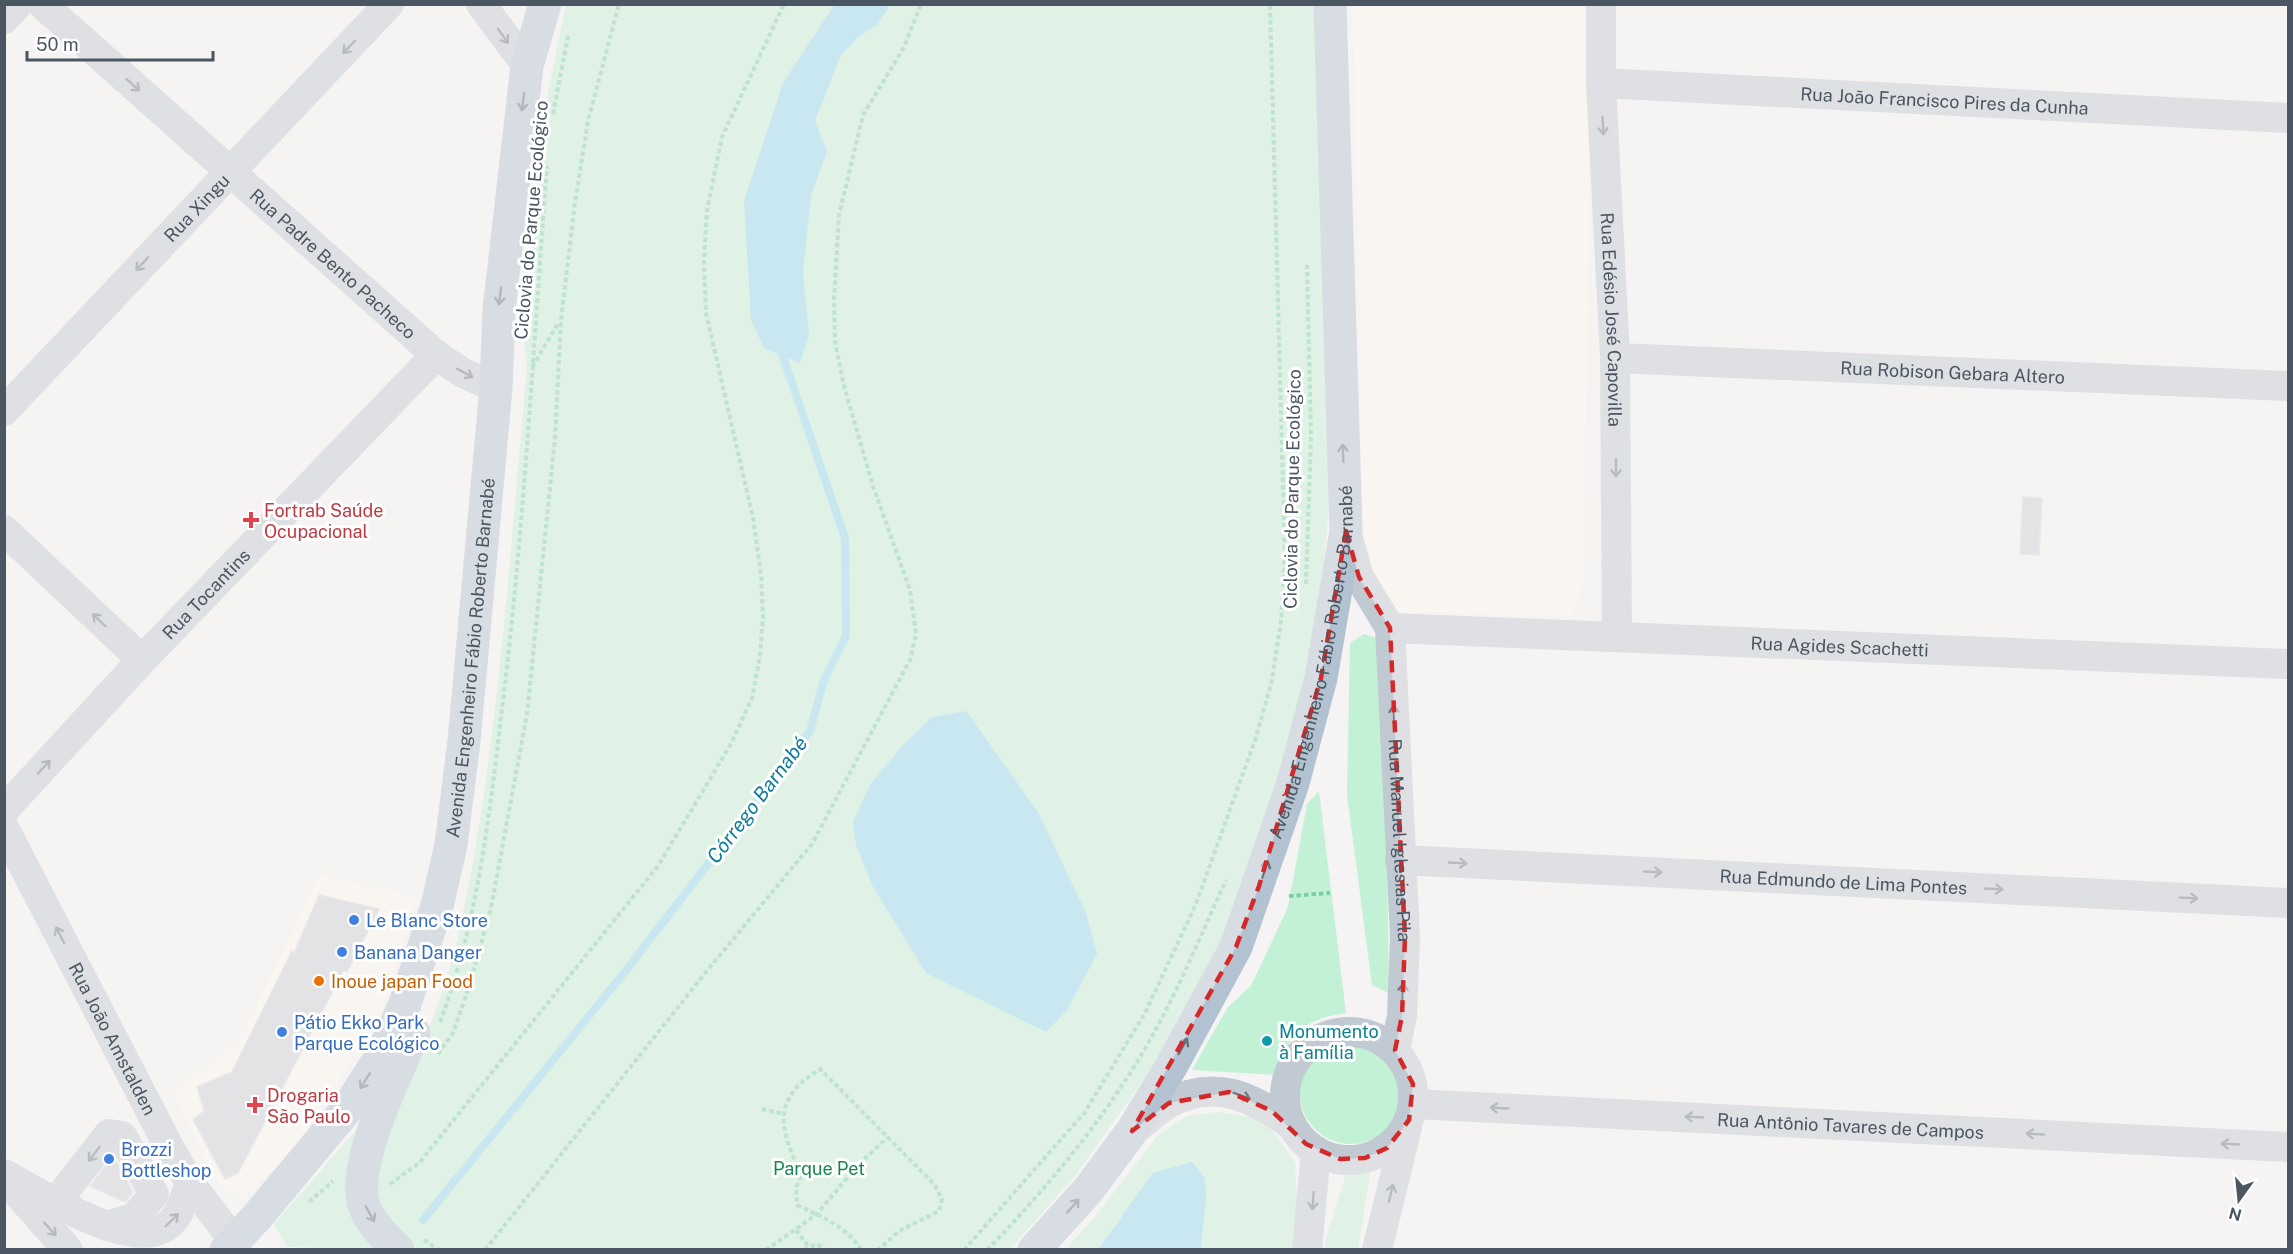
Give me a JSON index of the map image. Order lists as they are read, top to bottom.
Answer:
{
  "streets": {
    "main road": ["Avenida Engenheiro Fábio Roberto Barnabé"],
    "street": [
      "Rua João Francisco Pires da Cunha",
      "Rua Xingu",
      "Rua Padre Bento Pacheco",
      "Rua Edésio José Capovilla",
      "Rua Robison Gebara Altero",
      "Rua Tocantins",
      "Rua Agides Scachetti",
      "Rua Manuel Iglesias Pila",
      "Rua Edmundo de Lima Pontes",
      "Rua João Amstalden",
      "Rua Antônio Tavares de Campos"
    ],
    "path": ["Ciclovia do Parque Ecológico"]
  },
  "crossings": [
    ["Rua João Francisco Pires da Cunha", "Rua Edésio José Capovilla"],
    ["Rua Xingu", "Rua Padre Bento Pacheco"],
    ["Rua Padre Bento Pacheco", "Rua Tocantins"],
    ["Rua Padre Bento Pacheco", "Avenida Engenheiro Fábio Roberto Barnabé"],
    ["Rua Edésio José Capovilla", "Rua Robison Gebara Altero"],
    ["Rua Edésio José Capovilla", "Rua Agides Scachetti"],
    ["Rua Agides Scachetti", "Rua Manuel Iglesias Pila"],
    ["Avenida Engenheiro Fábio Roberto Barnabé", "Rua João Amstalden"],
    ["Rua Manuel Iglesias Pila", "Rua Edmundo de Lima Pontes"],
    ["Rua Manuel Iglesias Pila", "Rua Antônio Tavares de Campos"]
  ],
  "one_way": [
    "Rua Xingu",
    "Rua Padre Bento Pacheco",
    "Rua Edésio José Capovilla",
    "Rua Manuel Iglesias Pila",
    "Rua Edmundo de Lima Pontes",
    "Rua João Amstalden",
    "Rua Antônio Tavares de Campos"
  ],
  "water": ["Córrego Barnabé"],
  "parks": ["Parque Pet"],
  "places": {
    "health": ["Fortrab Saúde Ocupacional", "Drogaria São Paulo"],
    "other": [
      "Le Blanc Store",
      "Banana Danger",
      "Inoue japan Food",
      "Pátio Ekko Park Parque Ecológico",
      "Monumento à Família",
      "Brozzi Bottleshop"
    ]
  },
  "scale_bar": "50 m",
  "north": "bottom"
}
